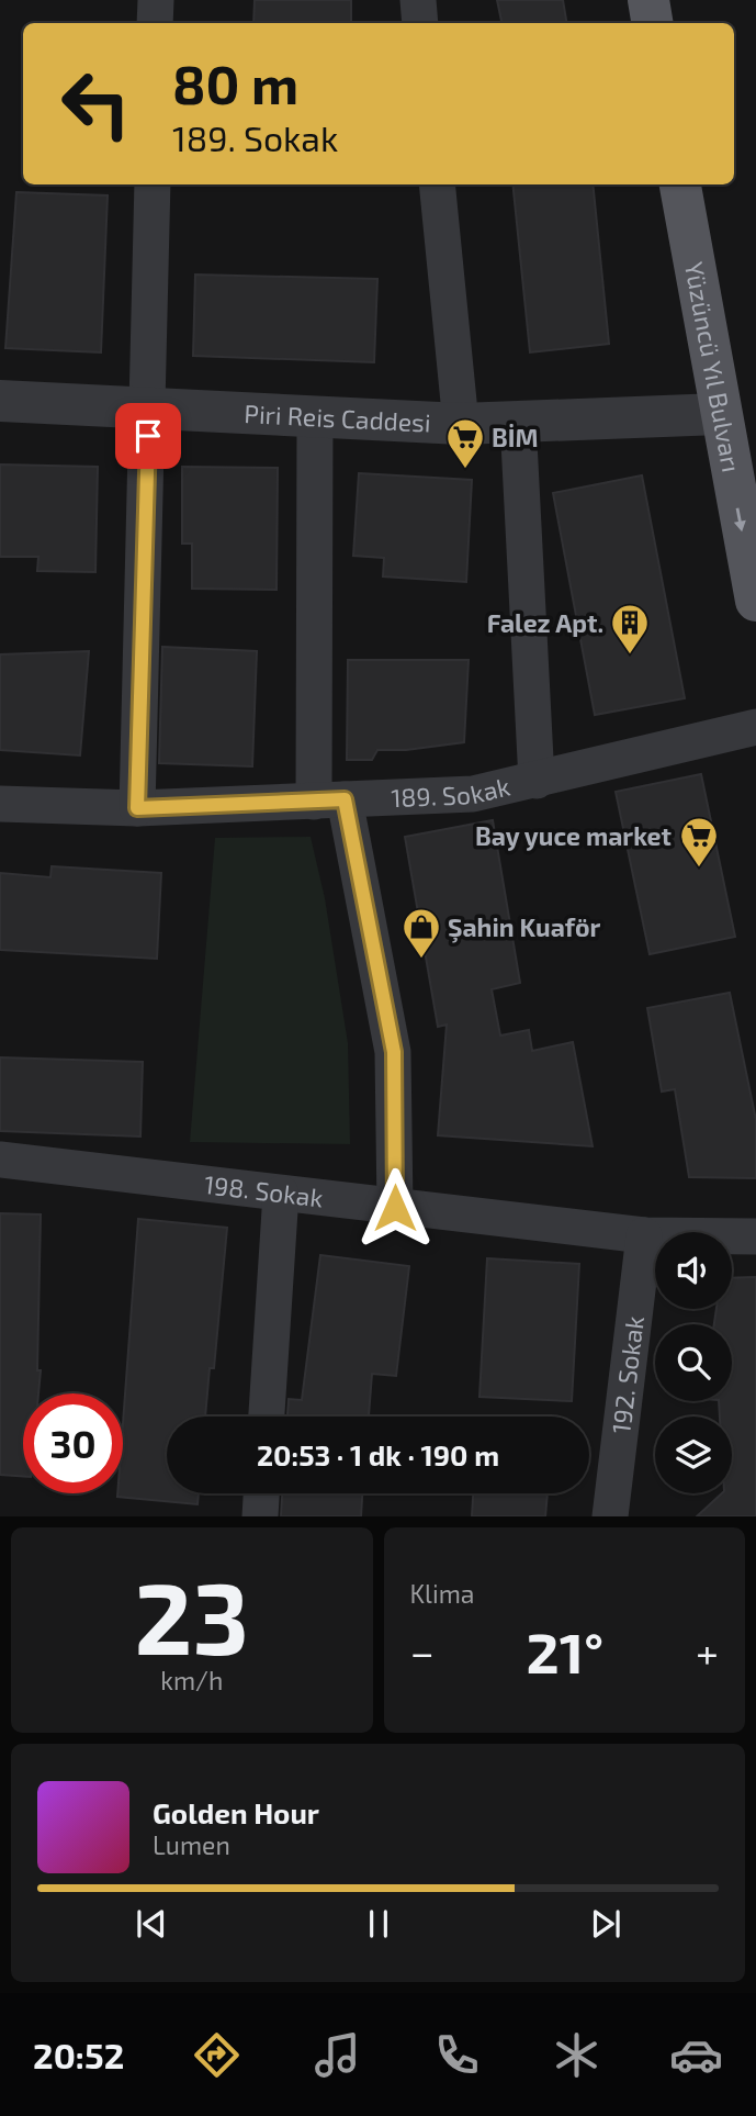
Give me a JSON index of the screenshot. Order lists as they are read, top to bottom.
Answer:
{
  "streets": {
    "main road": ["Yüzüncü Yıl Bulvarı"],
    "street": [
      "Piri Reis Caddesi",
      "189. Sokak",
      "198. Sokak",
      "192. Sokak"
    ]
  },
  "crossings": [
    ["Yüzüncü Yıl Bulvarı", "Piri Reis Caddesi"],
    ["198. Sokak", "192. Sokak"]
  ],
  "one_way": ["Yüzüncü Yıl Bulvarı"],
  "places": {
    "supermarket": ["BİM", "Bay yuce market"],
    "building": ["Falez Apt."],
    "shop": ["Şahin Kuaför"]
  },
  "page": {
    "turn": ["80 m", "189. Sokak"],
    "limit": "30",
    "trip": "20:53 · 1 dk · 190 m",
    "tile": [
      ["23", "km/h"],
      "Klima"
    ],
    "heat": ["−", "21°", "+"],
    "song": ["Golden Hour", "Lumen"],
    "tabs": "20:52"
  }
}
